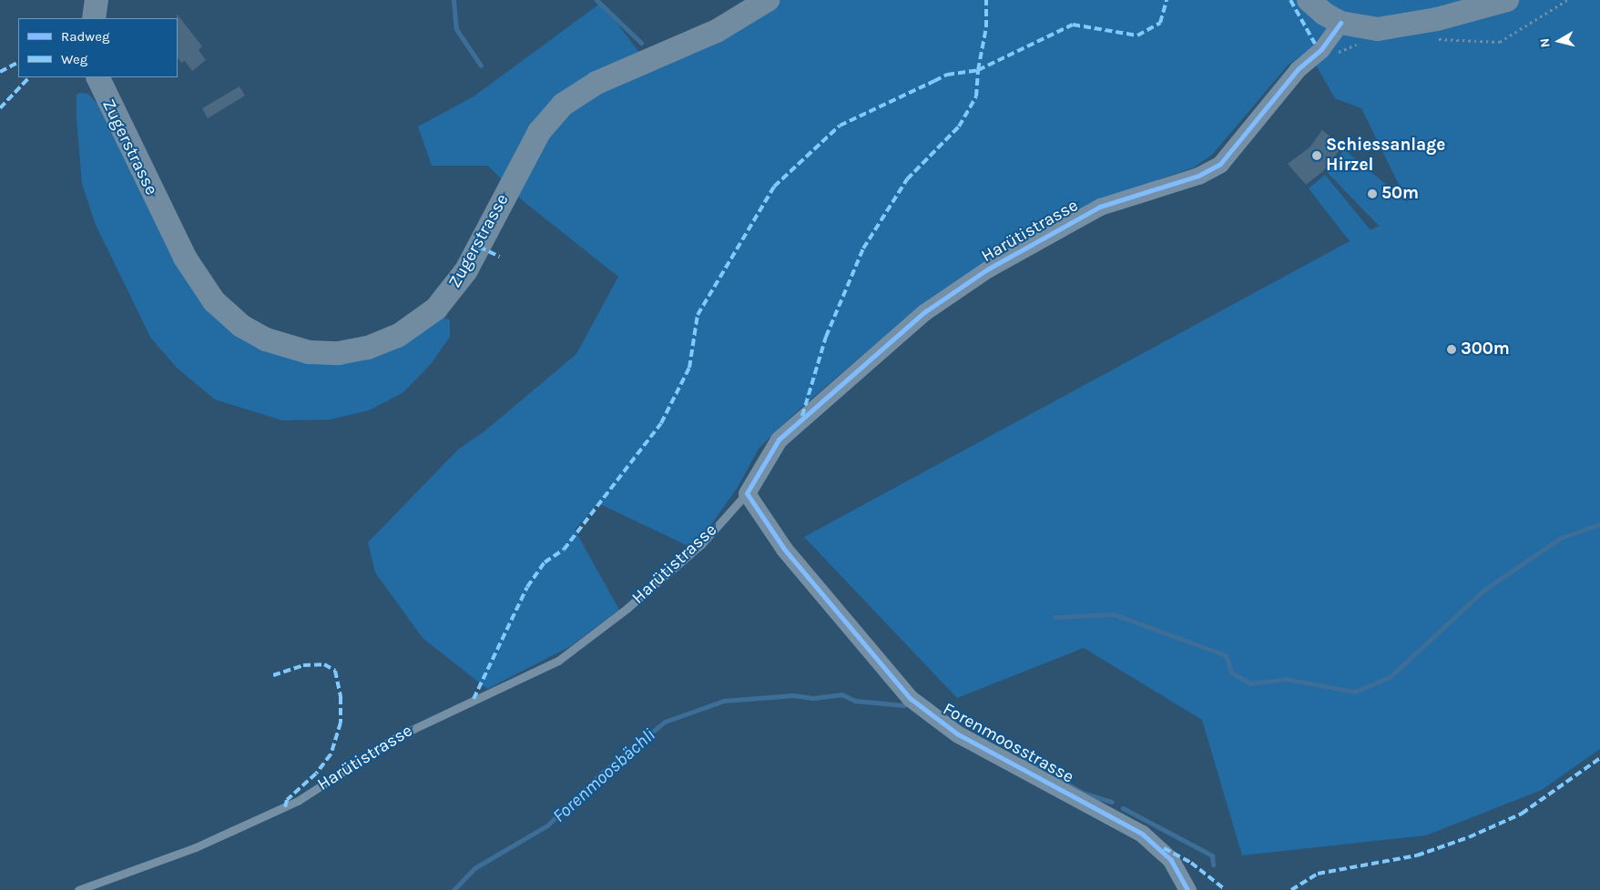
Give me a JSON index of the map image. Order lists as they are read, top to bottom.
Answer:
{
  "streets": {
    "main road": ["Zugerstrasse"],
    "street": ["Harütistrasse", "Forenmoosstrasse"]
  },
  "crossings": [
    ["Harütistrasse", "Forenmoosstrasse"]
  ],
  "water": ["Forenmoosbächli"],
  "places": ["Schiessanlage Hirzel", "50m", "300m"],
  "legend": ["Radweg", "Weg"],
  "north": "left"
}
